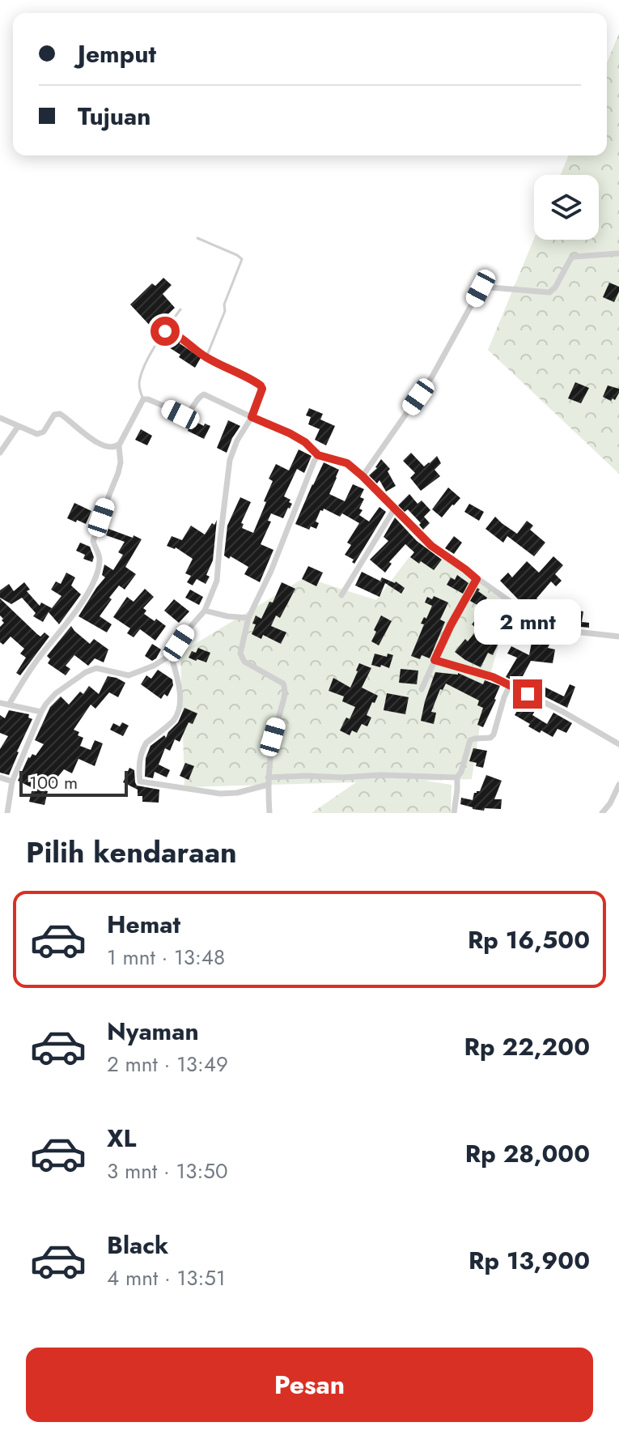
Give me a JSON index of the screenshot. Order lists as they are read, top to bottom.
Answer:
{
  "scale_bar": "100 m",
  "page": {
    "banner": ["Jemput", "Tujuan"],
    "bubble": "2 mnt",
    "scale": "100 m",
    "heading": "Pilih kendaraan",
    "list": [
      {
        "name": "Hemat",
        "note": "1 mnt · 13:48",
        "value": "Rp 16,500"
      },
      {
        "name": "Nyaman",
        "note": "2 mnt · 13:49",
        "value": "Rp 22,200"
      },
      {
        "name": "XL",
        "note": "3 mnt · 13:50",
        "value": "Rp 28,000"
      },
      {
        "name": "Black",
        "note": "4 mnt · 13:51",
        "value": "Rp 13,900"
      }
    ],
    "buttons": "Pesan"
  }
}
